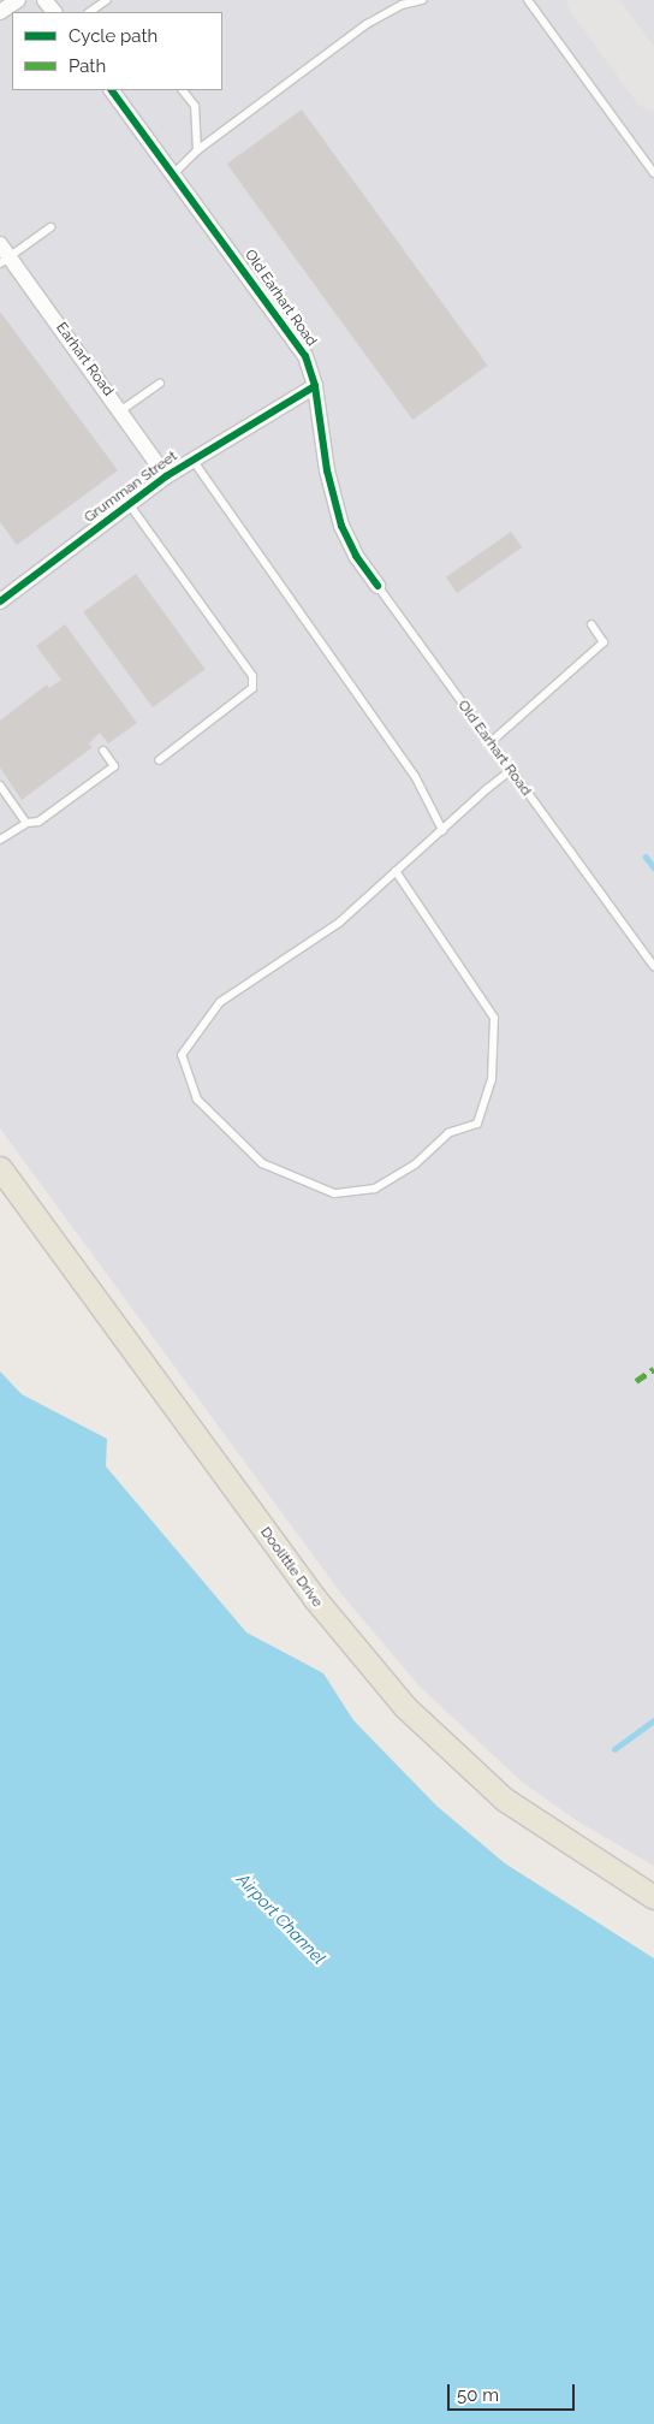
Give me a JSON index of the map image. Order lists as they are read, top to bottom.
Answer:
{
  "streets": {
    "main road": ["Doolittle Drive"],
    "street": ["Old Earhart Road", "Earhart Road", "Grumman Street"]
  },
  "crossings": [
    ["Old Earhart Road", "Grumman Street"],
    ["Earhart Road", "Grumman Street"]
  ],
  "water": ["Airport Channel"],
  "legend": ["Cycle path", "Path"],
  "scale_bar": "50 m"
}
